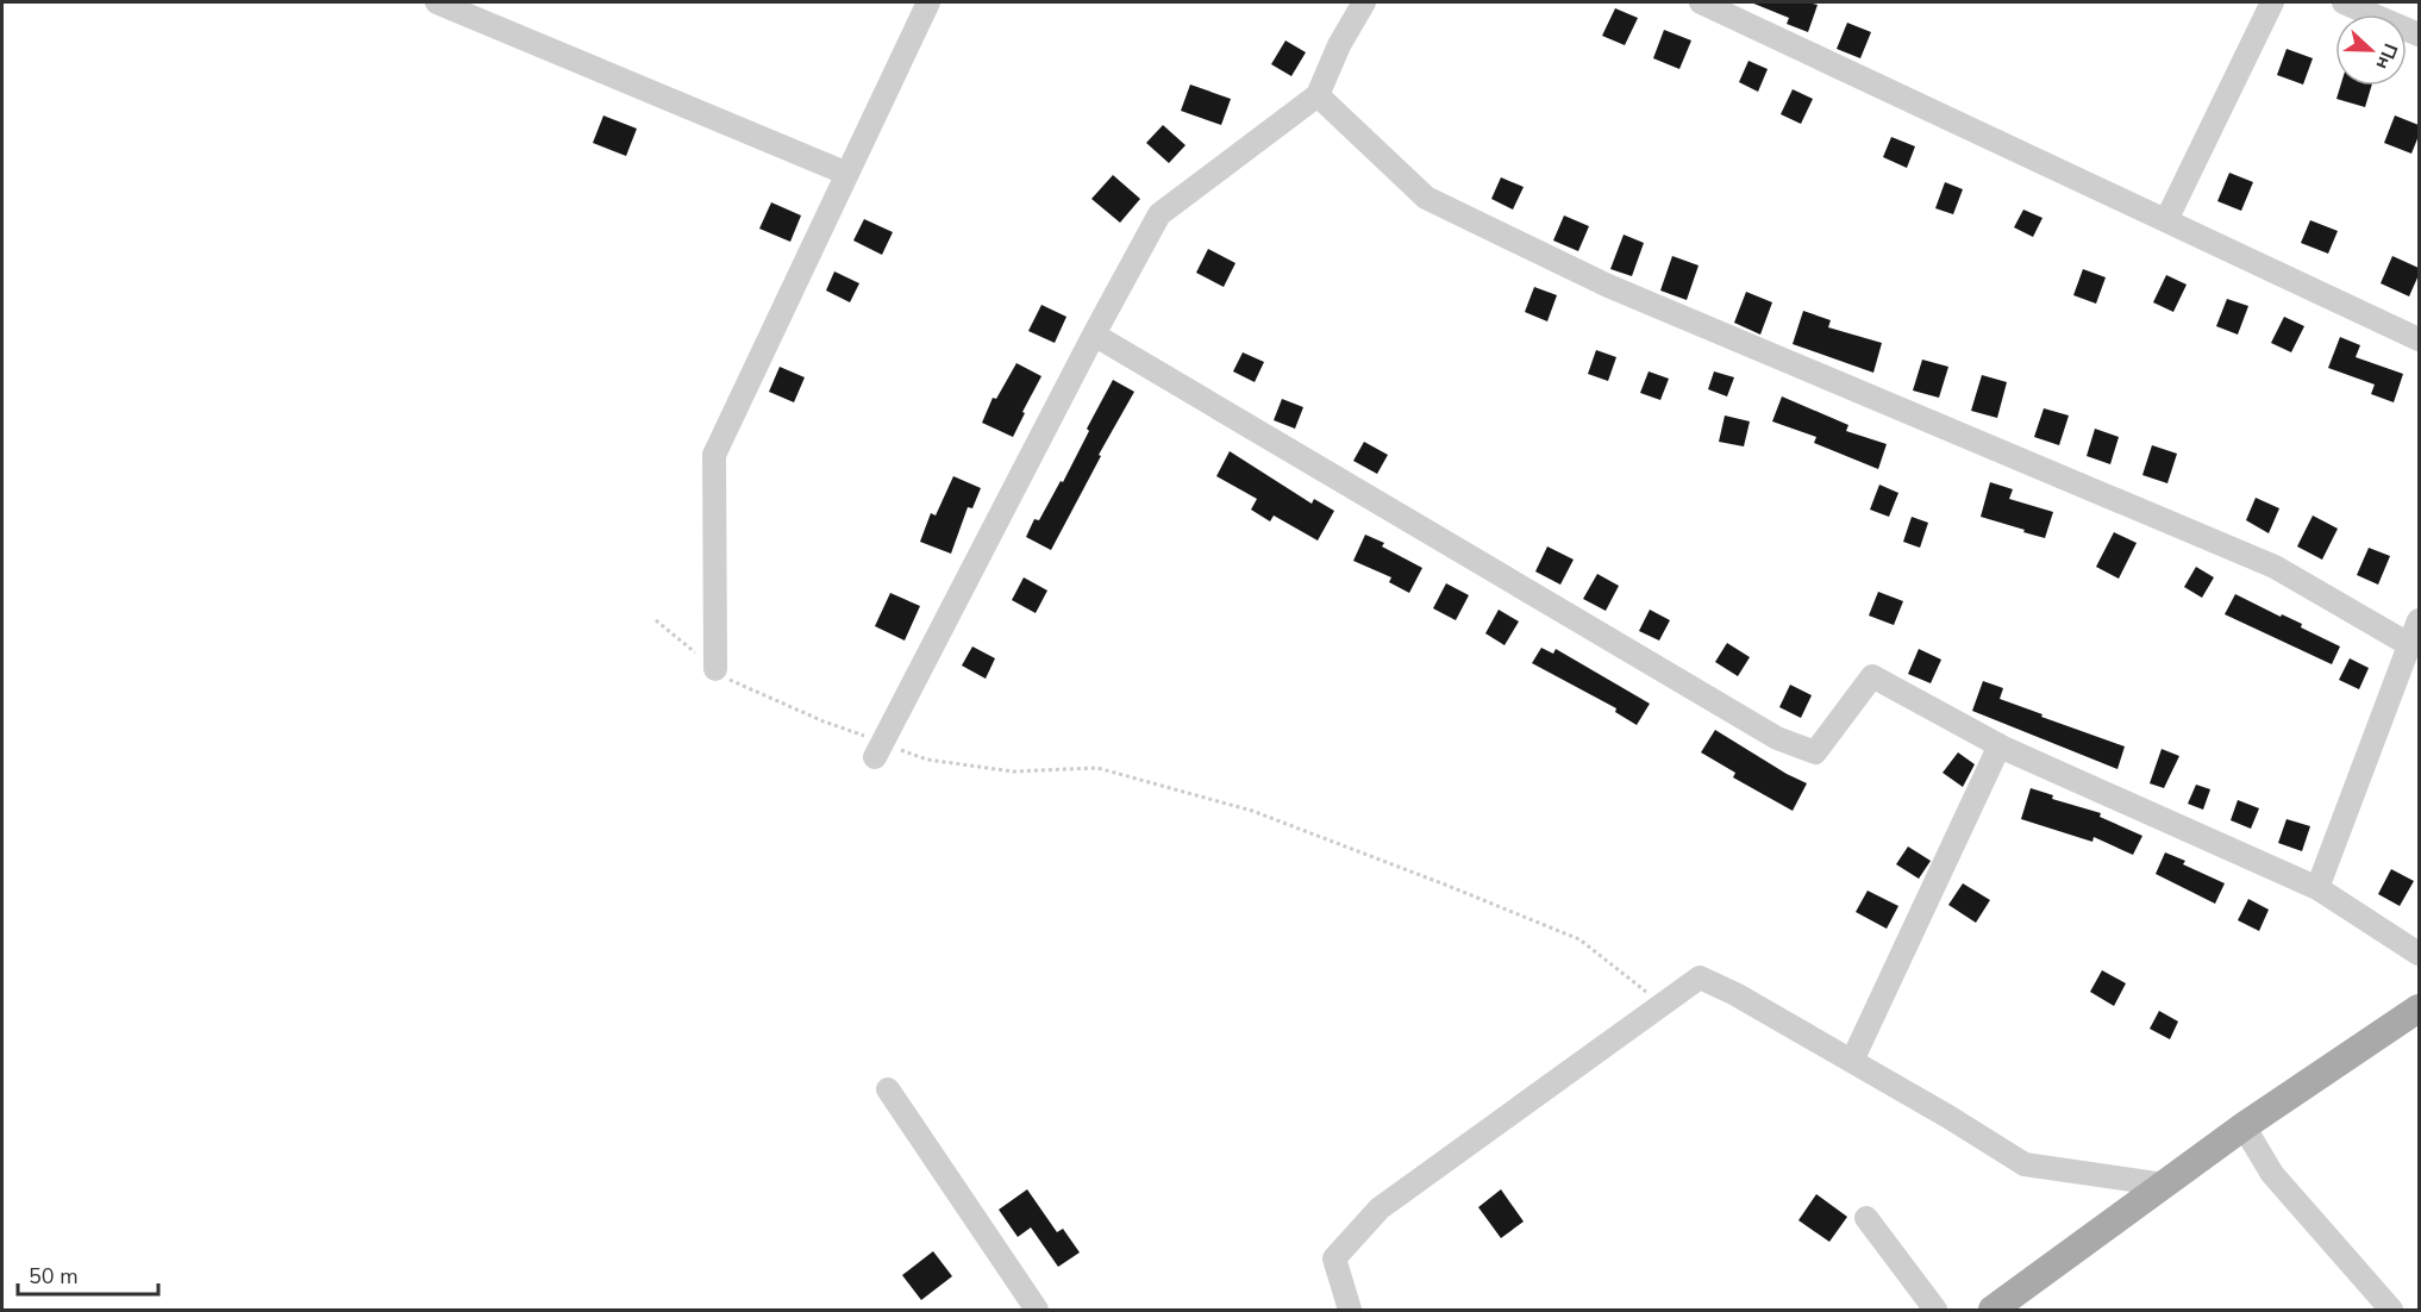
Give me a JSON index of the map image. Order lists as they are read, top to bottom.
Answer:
{
  "scale_bar": "50 m",
  "north": "right"
}
